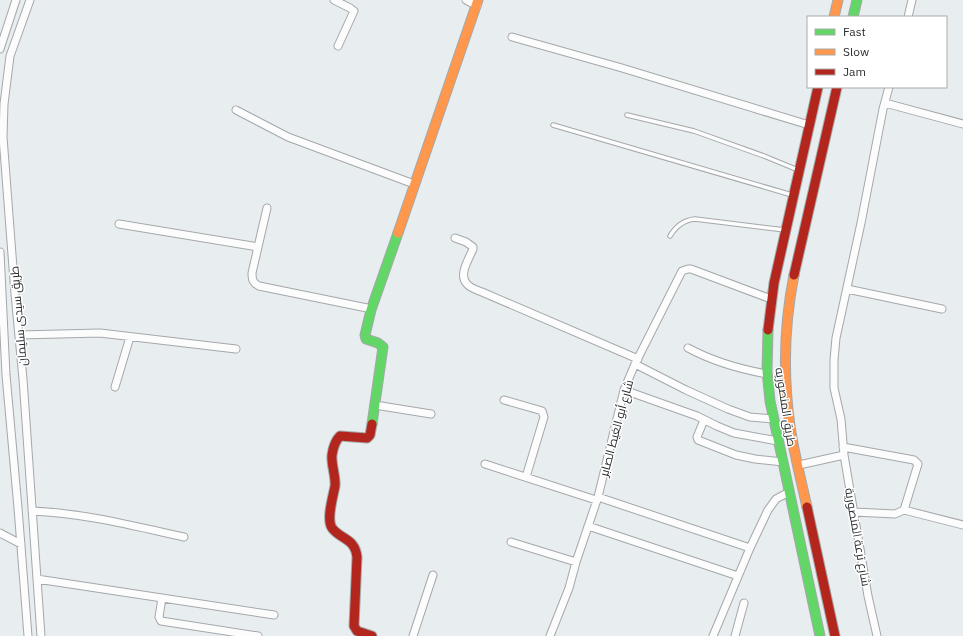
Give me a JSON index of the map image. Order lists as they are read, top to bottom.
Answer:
{
  "streets": {
    "main road": ["طريق المنصوريه"],
    "street": ["طريق سيدى سليمان", "شارع أبو الغيط الصابر", "شارع ترعة المنصورية"]
  },
  "crossings": [
    ["طريق المنصوريه", "شارع أبو الغيط الصابر"]
  ],
  "legend": ["Fast", "Slow", "Jam"]
}
